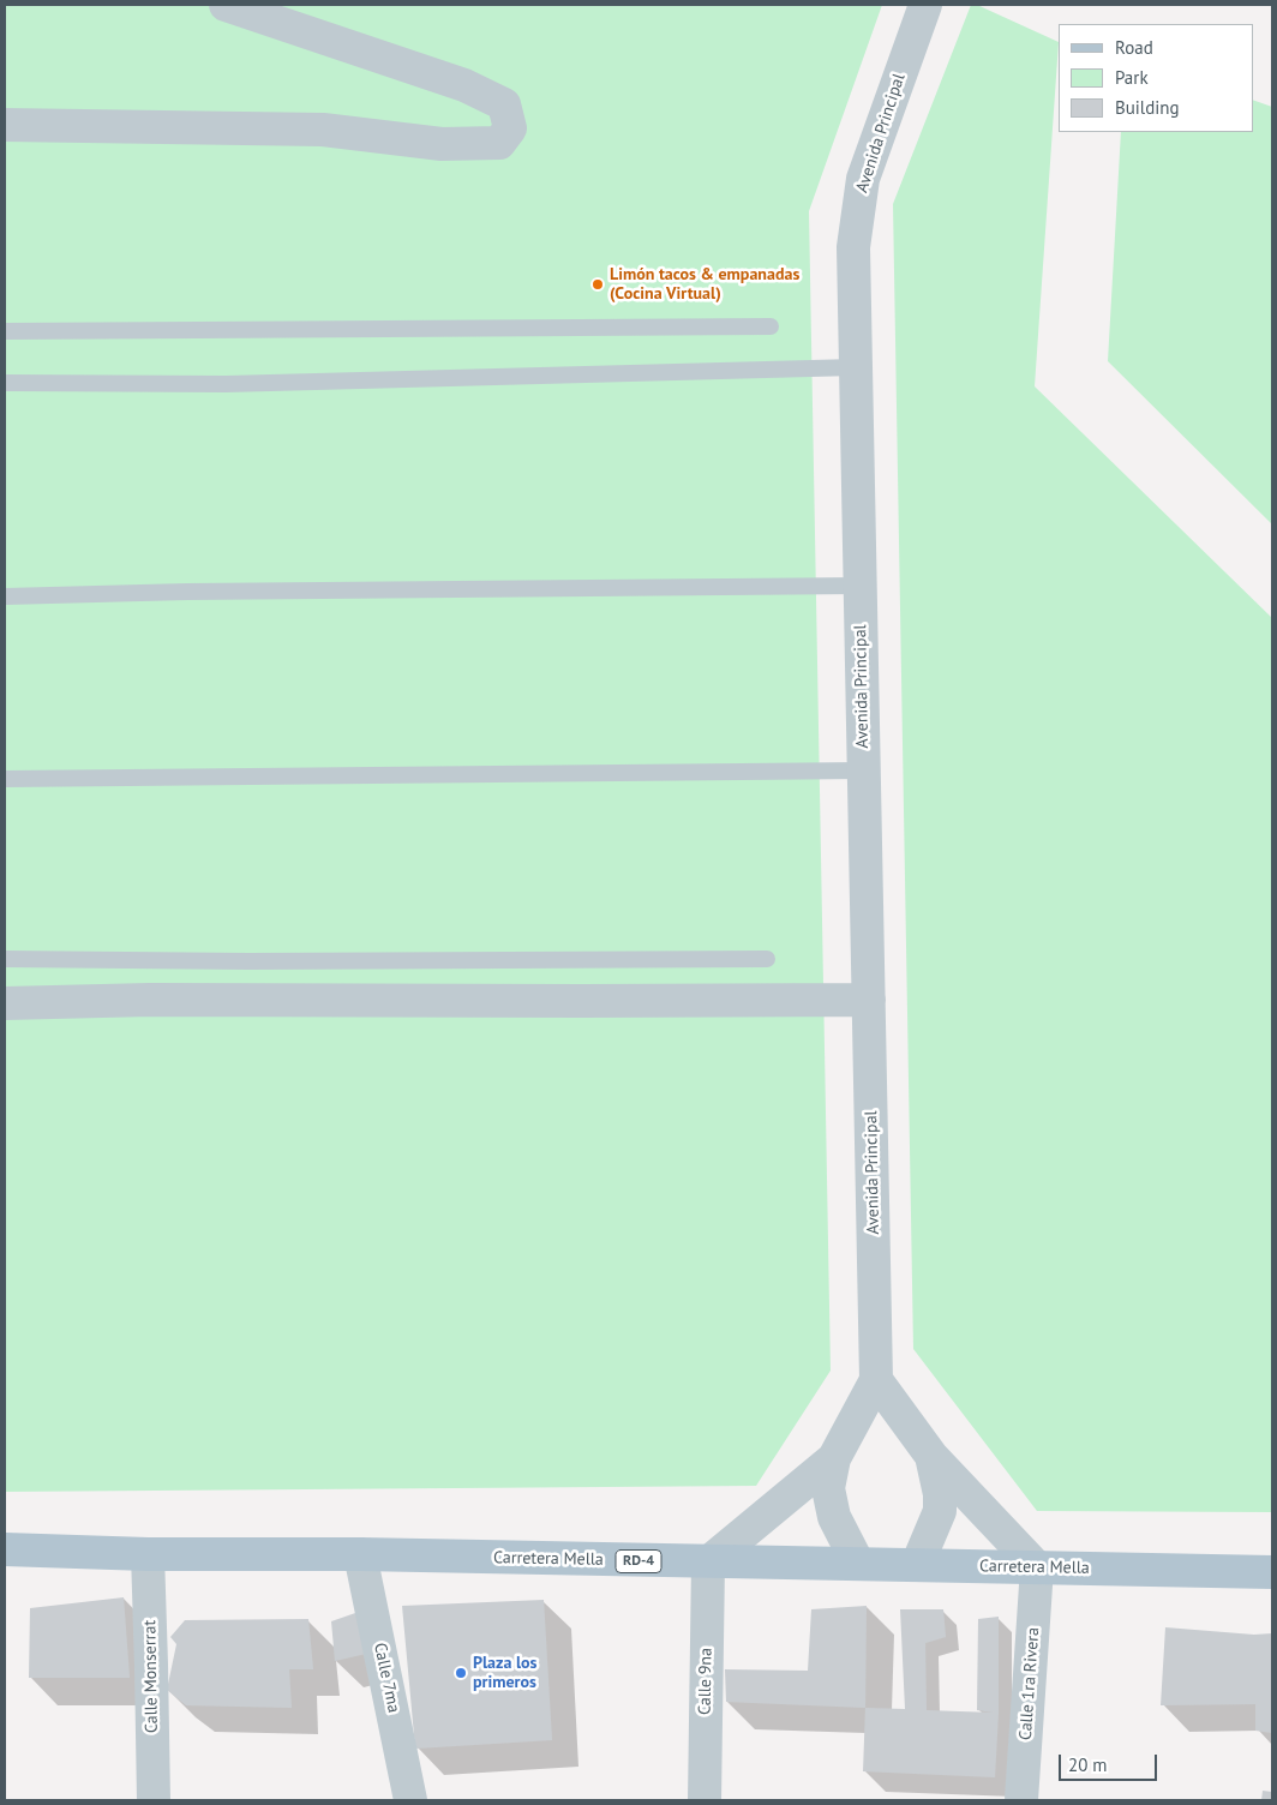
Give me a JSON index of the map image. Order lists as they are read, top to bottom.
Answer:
{
  "streets": {
    "main road": ["Carretera Mella", "RD-4"],
    "street": [
      "Avenida Principal",
      "Calle Monserrat",
      "Calle 7ma",
      "Calle 9na",
      "Calle 1ra Rivera"
    ]
  },
  "crossings": [
    ["Carretera Mella", "Calle Monserrat"],
    ["Carretera Mella", "Calle 7ma"],
    ["Carretera Mella", "Calle 9na"],
    ["Carretera Mella", "Calle 1ra Rivera"]
  ],
  "places": ["Limón tacos & empanadas (Cocina Virtual)", "Plaza los primeros"],
  "legend": ["Road", "Park", "Building"],
  "scale_bar": "20 m"
}
